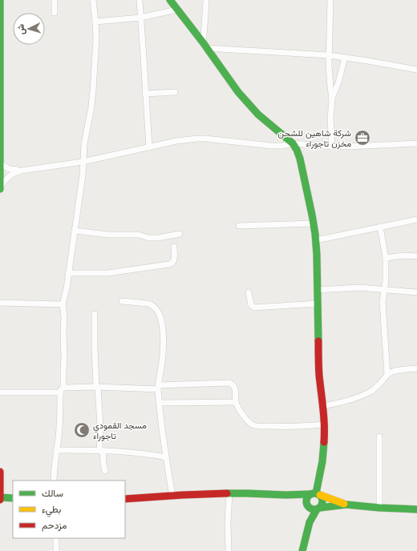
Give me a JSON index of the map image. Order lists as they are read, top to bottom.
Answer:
{
  "places": {
    "office": ["شركة شاهين للشحن مخزن تاجوراء"],
    "mosque": ["مسجد القمودي تاجوراء"]
  },
  "legend": ["سالك", "بطيء", "مزدحم"],
  "north": "left"
}
